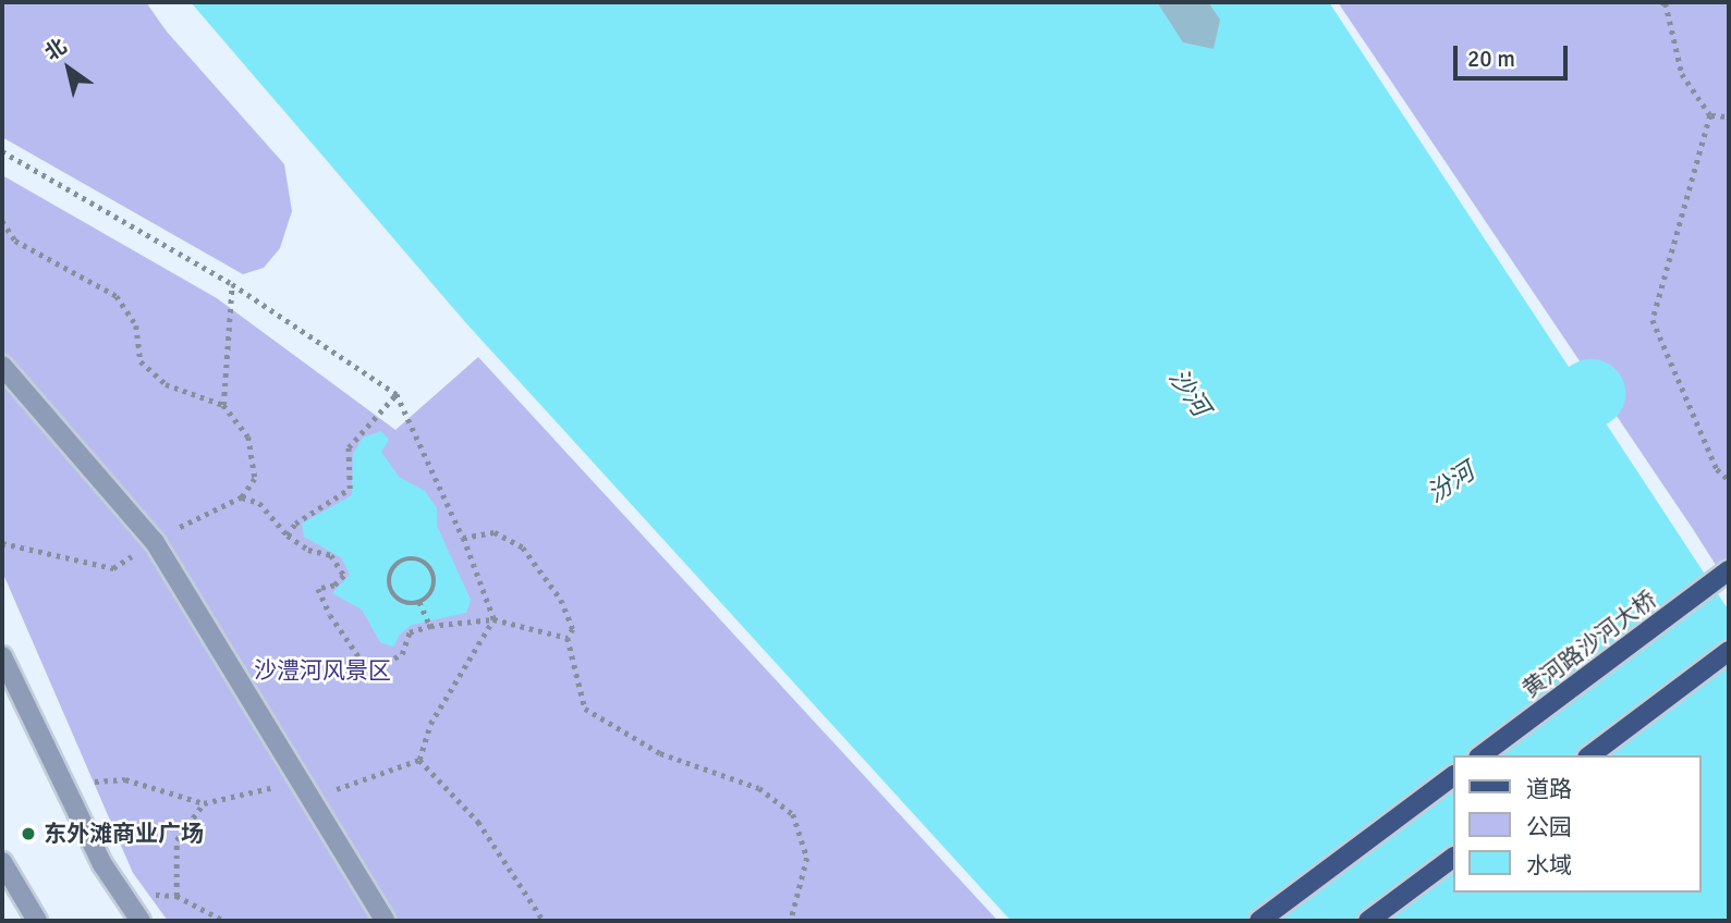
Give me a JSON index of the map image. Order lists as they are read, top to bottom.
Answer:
{
  "streets": {
    "main road": ["黄河路沙河大桥"]
  },
  "water": ["沙河", "汾河"],
  "parks": ["沙澧河风景区"],
  "places": ["东外滩商业广场"],
  "legend": ["道路", "公园", "水域"],
  "scale_bar": "20 m",
  "north": "top left"
}
